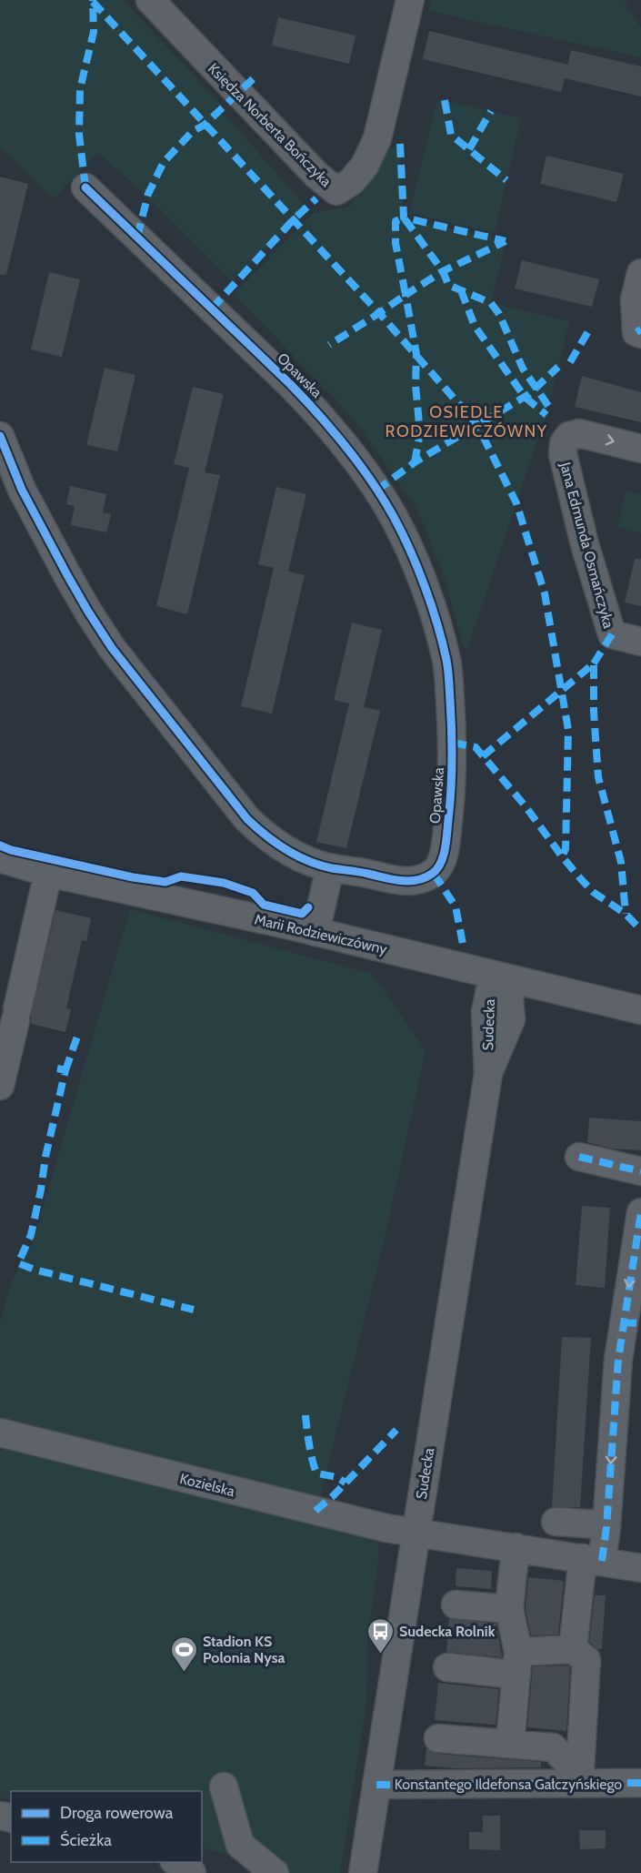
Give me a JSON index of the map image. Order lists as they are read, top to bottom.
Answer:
{
  "streets": {
    "street": [
      "Księdza Norberta Bończyka",
      "Opawska",
      "Jana Edmunda Osmańczyka",
      "Marii Rodziewiczówny",
      "Sudecka",
      "Kozielska",
      "Konstantego Ildefonsa Gałczyńskiego"
    ]
  },
  "crossings": [
    ["Marii Rodziewiczówny", "Sudecka"],
    ["Sudecka", "Kozielska"],
    ["Sudecka", "Konstantego Ildefonsa Gałczyńskiego"]
  ],
  "districts": ["OSIEDLE RODZIEWICZÓWNY"],
  "places": {
    "bus stop": ["Sudecka Rolnik"],
    "sports": ["Stadion KS Polonia Nysa"]
  },
  "legend": ["Droga rowerowa", "Ścieżka"]
}
